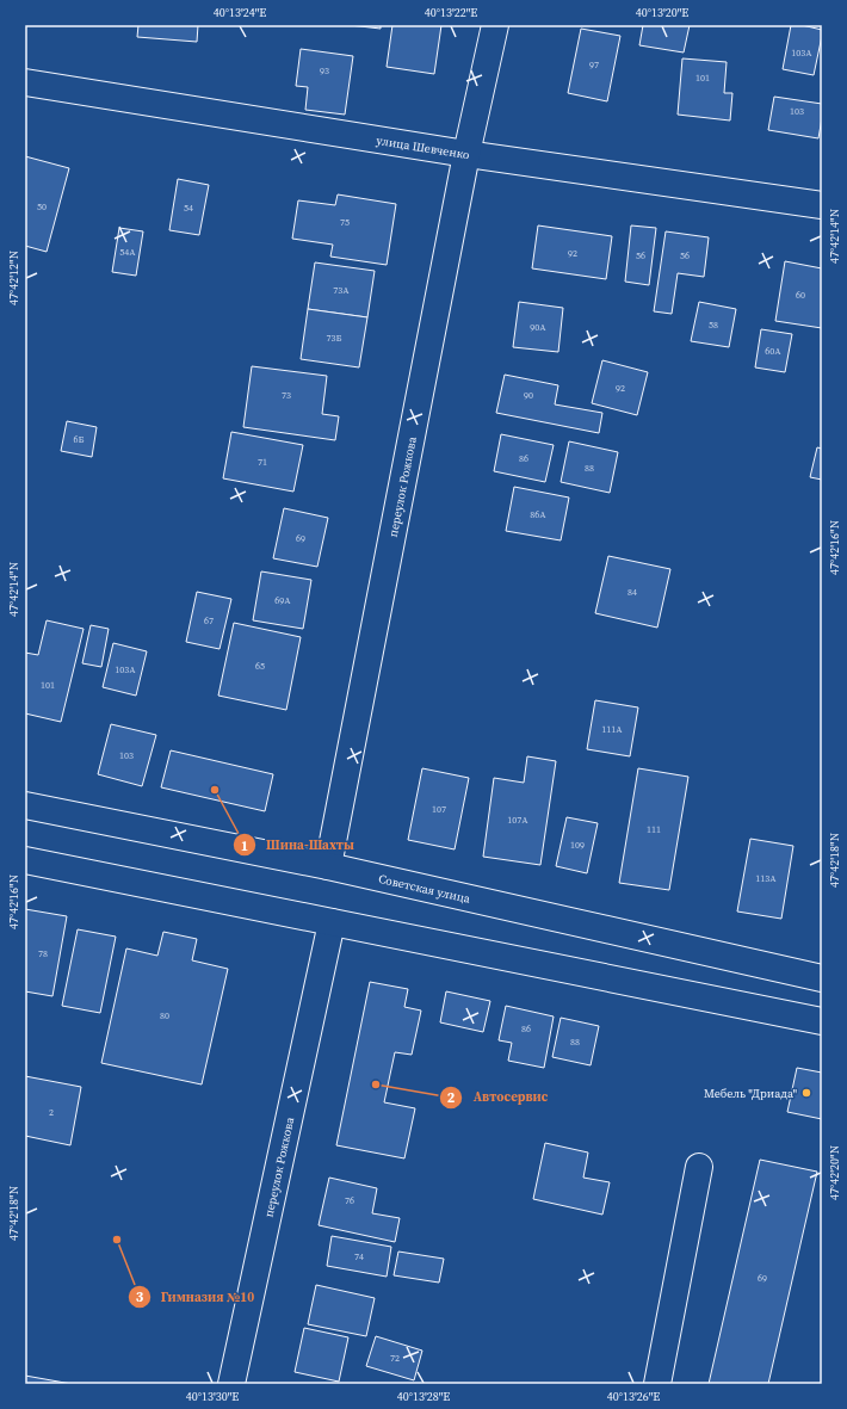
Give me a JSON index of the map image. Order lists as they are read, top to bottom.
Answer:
{
  "streets": {
    "street": ["улица Шевченко", "переулок Рожкова", "Советская улица"]
  },
  "crossings": [
    ["улица Шевченко", "переулок Рожкова"],
    ["переулок Рожкова", "Советская улица"]
  ],
  "places": [
    "Шина-Шахты",
    "Автосервис",
    "Мебель \"Дриада\"",
    "Гимназия №10"
  ],
  "house_numbers": [
    "103А",
    "97",
    "93",
    "101",
    "103",
    "50",
    "54",
    "75",
    "54А",
    "92",
    "56",
    "56",
    "73А",
    "60",
    "58",
    "90А",
    "73Б",
    "60А",
    "92",
    "73",
    "90",
    "6Б",
    "86",
    "71",
    "88",
    "86А",
    "69",
    "84",
    "69А",
    "67",
    "65",
    "103А",
    "101",
    "111А",
    "103",
    "107",
    "107А",
    "111",
    "109",
    "113А",
    "78",
    "80",
    "86",
    "88",
    "2",
    "76",
    "74",
    "69",
    "72"
  ],
  "coordinates": [
    "40°13'24\"E",
    "40°13'22\"E",
    "40°13'20\"E",
    "47°42'14\"N",
    "47°42'12\"N",
    "47°42'16\"N",
    "47°42'18\"N",
    "47°42'20\"N",
    "40°13'30\"E",
    "40°13'28\"E",
    "40°13'26\"E"
  ]
}
